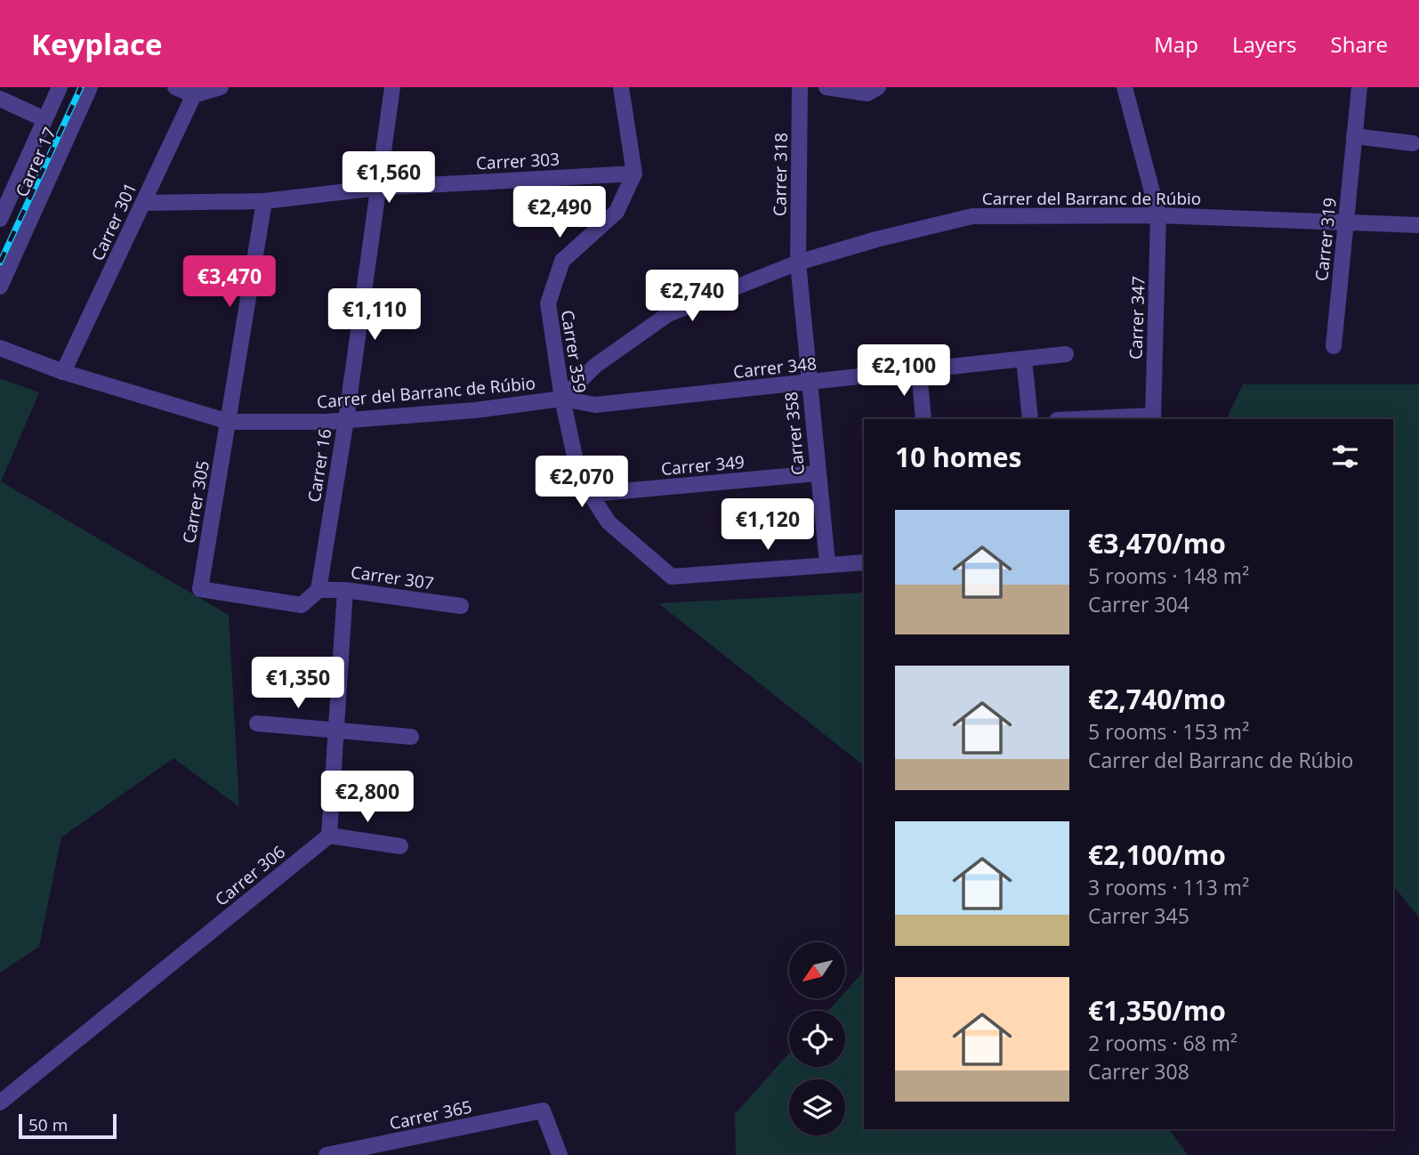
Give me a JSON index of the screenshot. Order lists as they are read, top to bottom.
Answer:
{
  "streets": {
    "street": [
      "Carrer 303",
      "Carrer 17",
      "Carrer 318",
      "Carrer del Barranc de Rúbio",
      "Carrer 301",
      "Carrer 319",
      "Carrer 347",
      "Carrer 359",
      "Carrer 348",
      "Carrer 358",
      "Carrer 16",
      "Carrer 349",
      "Carrer 305",
      "Carrer 307",
      "Carrer 306",
      "Carrer 365"
    ]
  },
  "crossings": [
    ["Carrer 303", "Carrer 301"],
    ["Carrer 303", "Carrer 359"],
    ["Carrer 303", "Carrer 16"],
    ["Carrer 303", "Carrer 305"],
    ["Carrer 318", "Carrer del Barranc de Rúbio"],
    ["Carrer 318", "Carrer 358"],
    ["Carrer del Barranc de Rúbio", "Carrer 301"],
    ["Carrer del Barranc de Rúbio", "Carrer 319"],
    ["Carrer del Barranc de Rúbio", "Carrer 347"],
    ["Carrer del Barranc de Rúbio", "Carrer 359"],
    ["Carrer del Barranc de Rúbio", "Carrer 348"],
    ["Carrer del Barranc de Rúbio", "Carrer 358"],
    ["Carrer del Barranc de Rúbio", "Carrer 16"],
    ["Carrer del Barranc de Rúbio", "Carrer 305"],
    ["Carrer 359", "Carrer 348"],
    ["Carrer 359", "Carrer 358"],
    ["Carrer 359", "Carrer 349"],
    ["Carrer 348", "Carrer 358"],
    ["Carrer 358", "Carrer 349"],
    ["Carrer 16", "Carrer 305"],
    ["Carrer 16", "Carrer 307"],
    ["Carrer 305", "Carrer 307"]
  ],
  "scale_bar": "50 m",
  "north": "bottom left",
  "page": {
    "header": "Keyplace",
    "nav": ["Map", "Layers", "Share"],
    "price": [
      "€1,560",
      "€2,490",
      "€3,470",
      "€2,740",
      "€1,110",
      "€2,100",
      "€2,070",
      "€1,120",
      "€1,350",
      "€2,800"
    ],
    "heading": "10 homes",
    "list": [
      {
        "name": "€3,470/mo",
        "note": "5 rooms · 148 m² · Carrer 304"
      },
      {
        "name": "€2,740/mo",
        "note": "5 rooms · 153 m² · Carrer del Barranc de Rúbio"
      },
      {
        "name": "€2,100/mo",
        "note": "3 rooms · 113 m² · Carrer 345"
      },
      {
        "name": "€1,350/mo",
        "note": "2 rooms · 68 m² · Carrer 308"
      }
    ],
    "scale": "50 m"
  }
}
